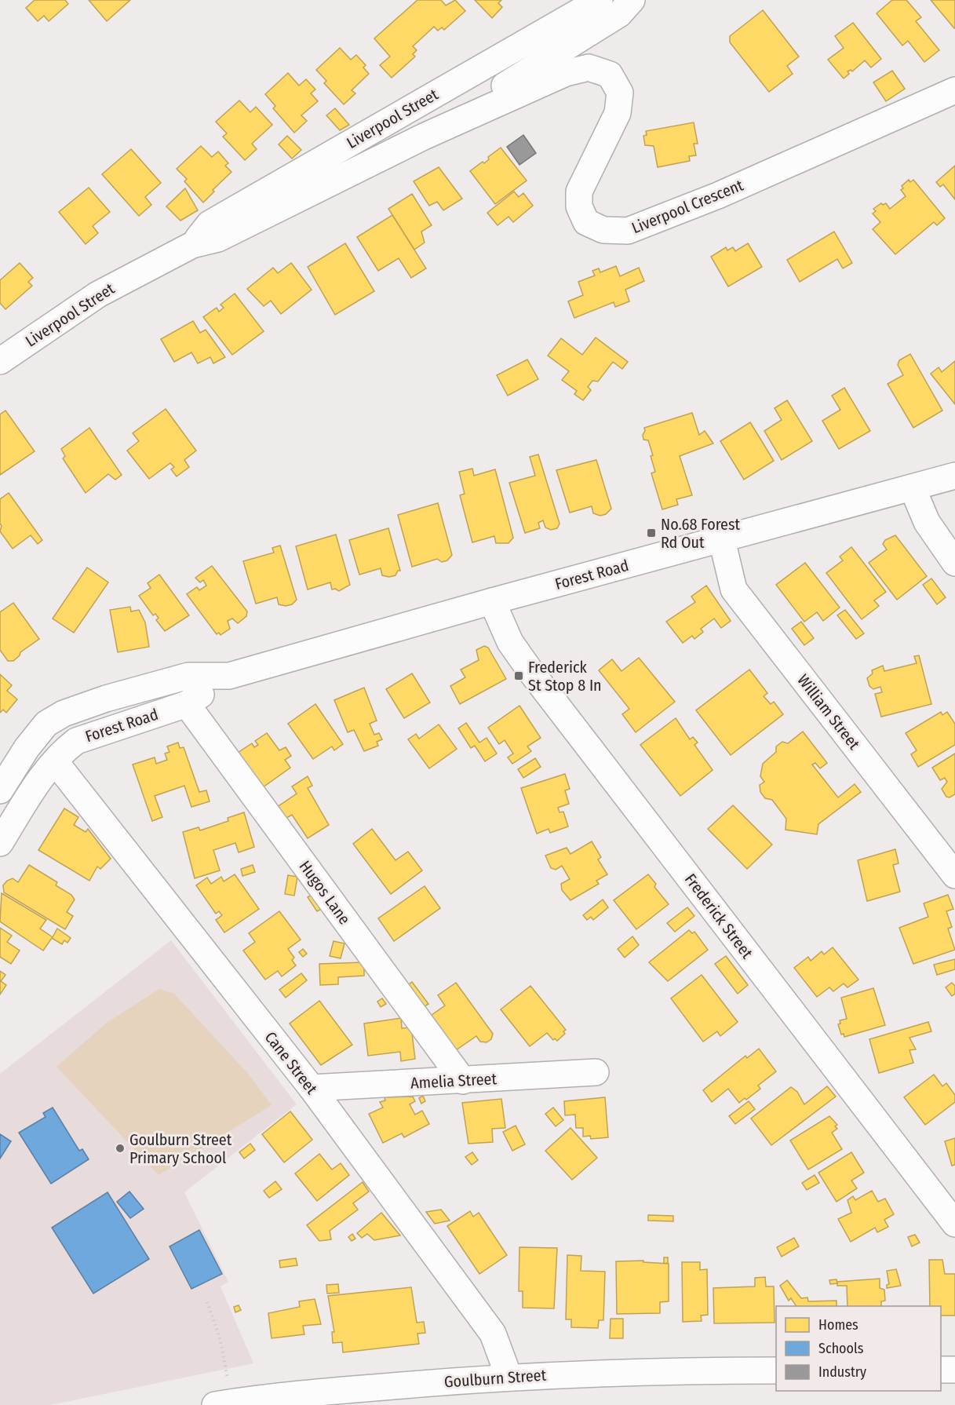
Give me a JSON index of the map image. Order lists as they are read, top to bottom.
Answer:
{
  "streets": {
    "street": [
      "Liverpool Street",
      "Liverpool Crescent",
      "Forest Road",
      "William Street",
      "Hugos Lane",
      "Frederick Street",
      "Cane Street",
      "Amelia Street",
      "Goulburn Street"
    ]
  },
  "crossings": [
    ["Liverpool Street", "Liverpool Crescent"],
    ["Forest Road", "William Street"],
    ["Forest Road", "Hugos Lane"],
    ["Forest Road", "Frederick Street"],
    ["Forest Road", "Cane Street"],
    ["Hugos Lane", "Amelia Street"],
    ["Cane Street", "Amelia Street"],
    ["Cane Street", "Goulburn Street"]
  ],
  "places": {
    "transit": ["No.68 Forest Rd Out", "Frederick St Stop 8 In"],
    "other": ["Goulburn Street Primary School"]
  },
  "legend": ["Homes", "Schools", "Industry"]
}
